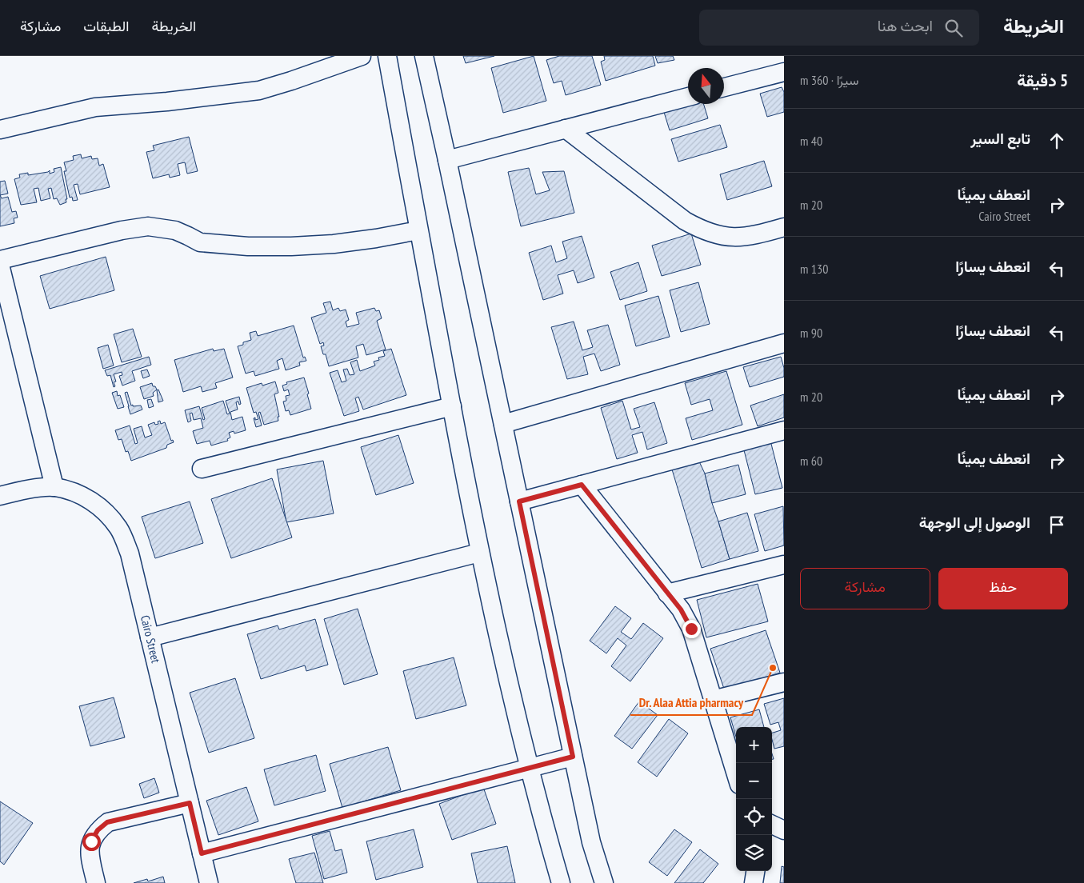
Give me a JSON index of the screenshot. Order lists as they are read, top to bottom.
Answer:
{
  "streets": {
    "street": ["Cairo Street"]
  },
  "places": ["Dr. Alaa Attia pharmacy"],
  "north": "top",
  "page": {
    "header": "الخريطة",
    "search": "ابحث هنا",
    "nav": ["الخريطة", "الطبقات", "مشاركة"],
    "heading": ["5 دقيقة", "سيرًا · 360 m"],
    "list": [
      ["تابع السير", "40 m"],
      ["انعطف يمينًا", "Cairo Street", "20 m"],
      ["انعطف يسارًا", "130 m"],
      ["انعطف يسارًا", "90 m"],
      ["انعطف يمينًا", "20 m"],
      ["انعطف يمينًا", "60 m"],
      "الوصول إلى الوجهة"
    ],
    "buttons": ["حفظ", "مشاركة"],
    "map_buttons": ["+", "−"]
  }
}
